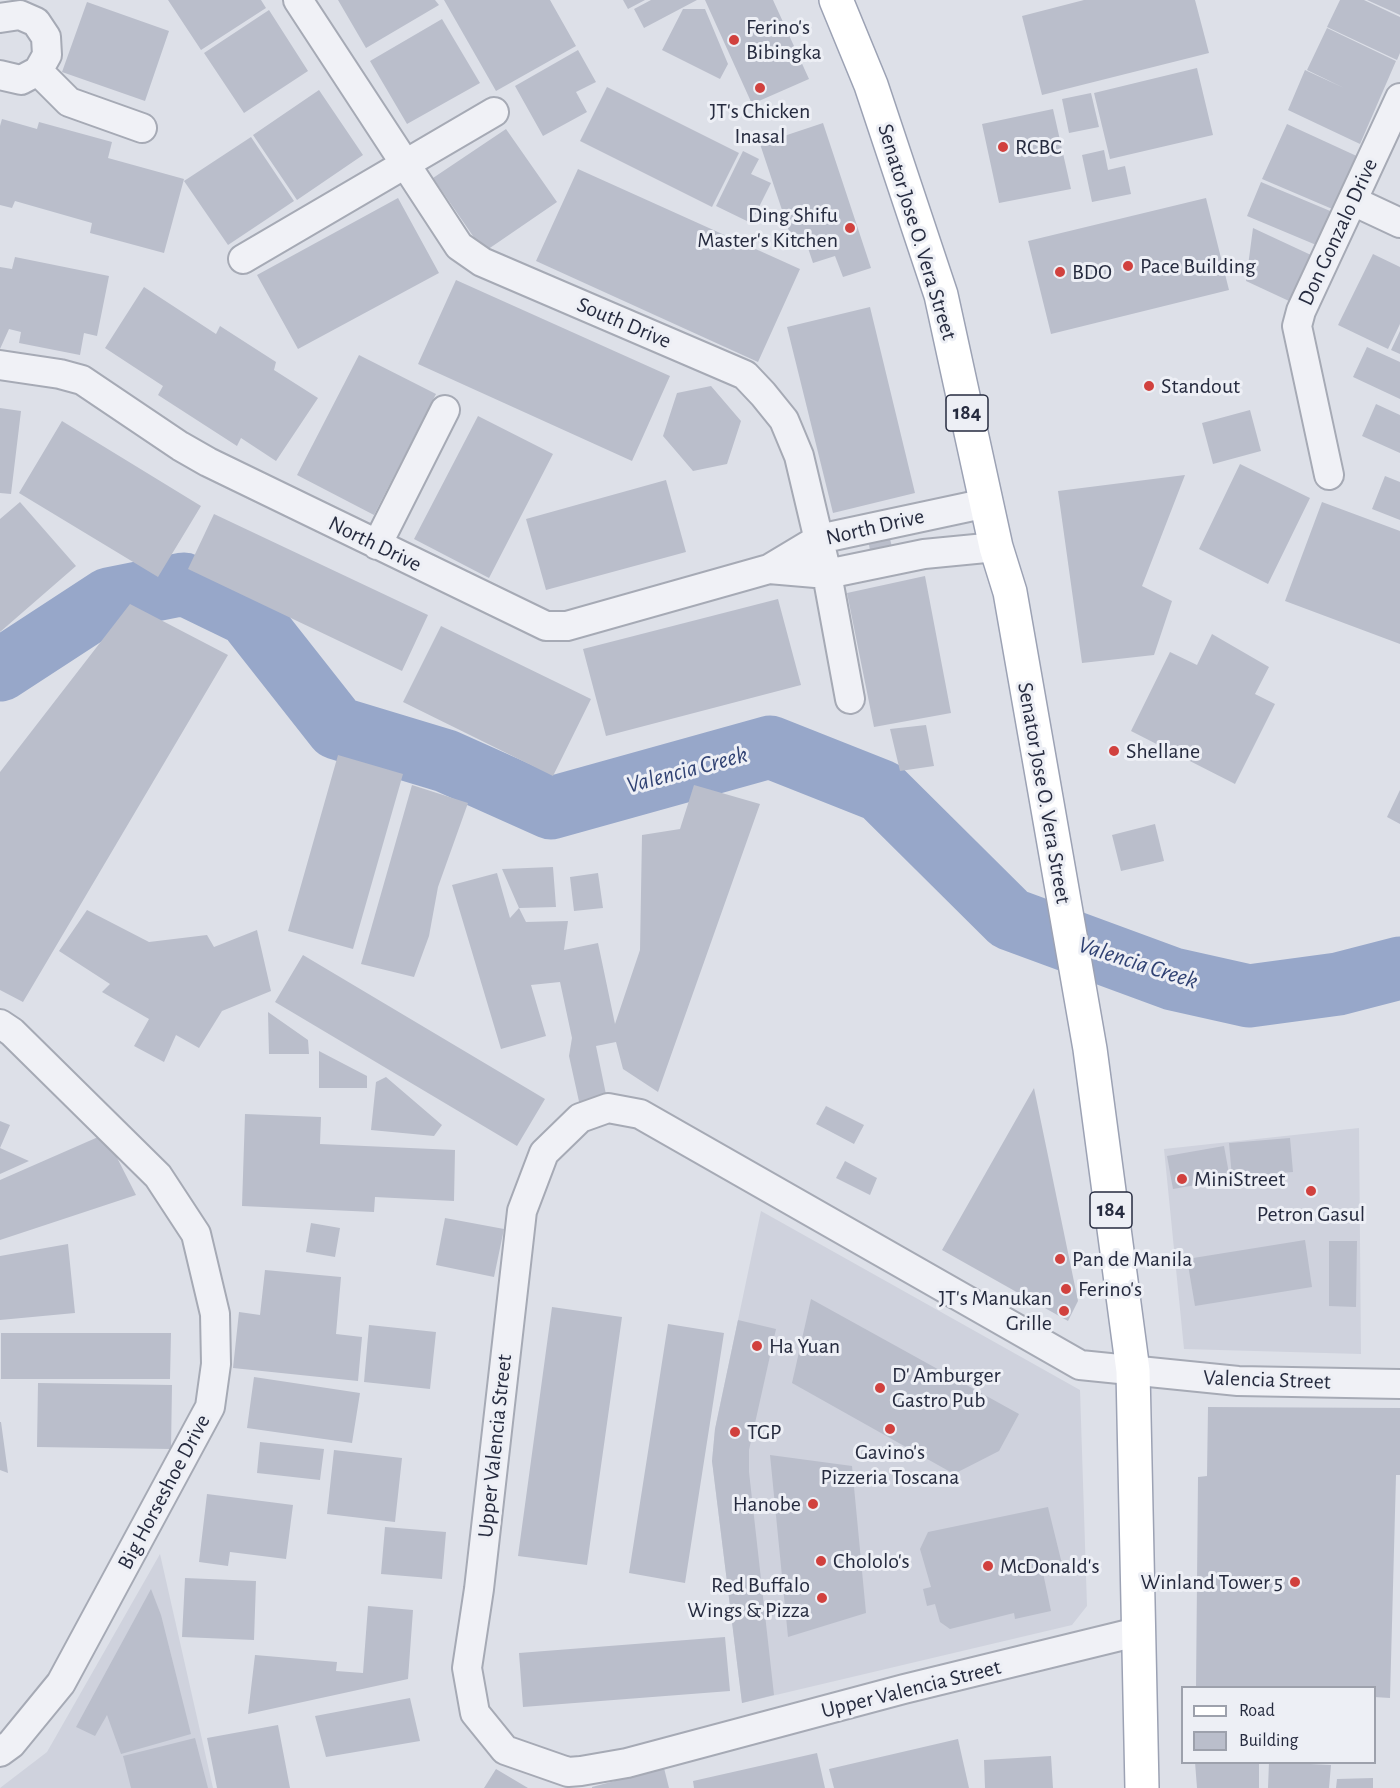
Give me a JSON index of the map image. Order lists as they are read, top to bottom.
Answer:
{
  "streets": {
    "main road": ["Senator Jose O. Vera Street", "184"],
    "street": [
      "Don Gonzalo Drive",
      "South Drive",
      "North Drive",
      "Valencia Street",
      "Upper Valencia Street",
      "Big Horseshoe Drive"
    ]
  },
  "crossings": [
    ["Senator Jose O. Vera Street", "North Drive"],
    ["Senator Jose O. Vera Street", "Valencia Street"],
    ["Senator Jose O. Vera Street", "Upper Valencia Street"],
    ["South Drive", "North Drive"],
    ["Valencia Street", "Upper Valencia Street"]
  ],
  "water": ["Valencia Creek"],
  "places": [
    "Ferino's Bibingka",
    "JT's Chicken Inasal",
    "RCBC",
    "Ding Shifu Master's Kitchen",
    "Pace Building",
    "BDO",
    "Standout",
    "Shellane",
    "MiniStreet",
    "Petron Gasul",
    "Pan de Manila",
    "Ferino's",
    "JT's Manukan Grille",
    "Ha Yuan",
    "D' Amburger Gastro Pub",
    "Gavino's Pizzeria Toscana",
    "TGP",
    "Hanobe",
    "Chololo's",
    "McDonald's",
    "Winland Tower 5",
    "Red Buffalo Wings & Pizza"
  ],
  "legend": ["Road", "Building"]
}
